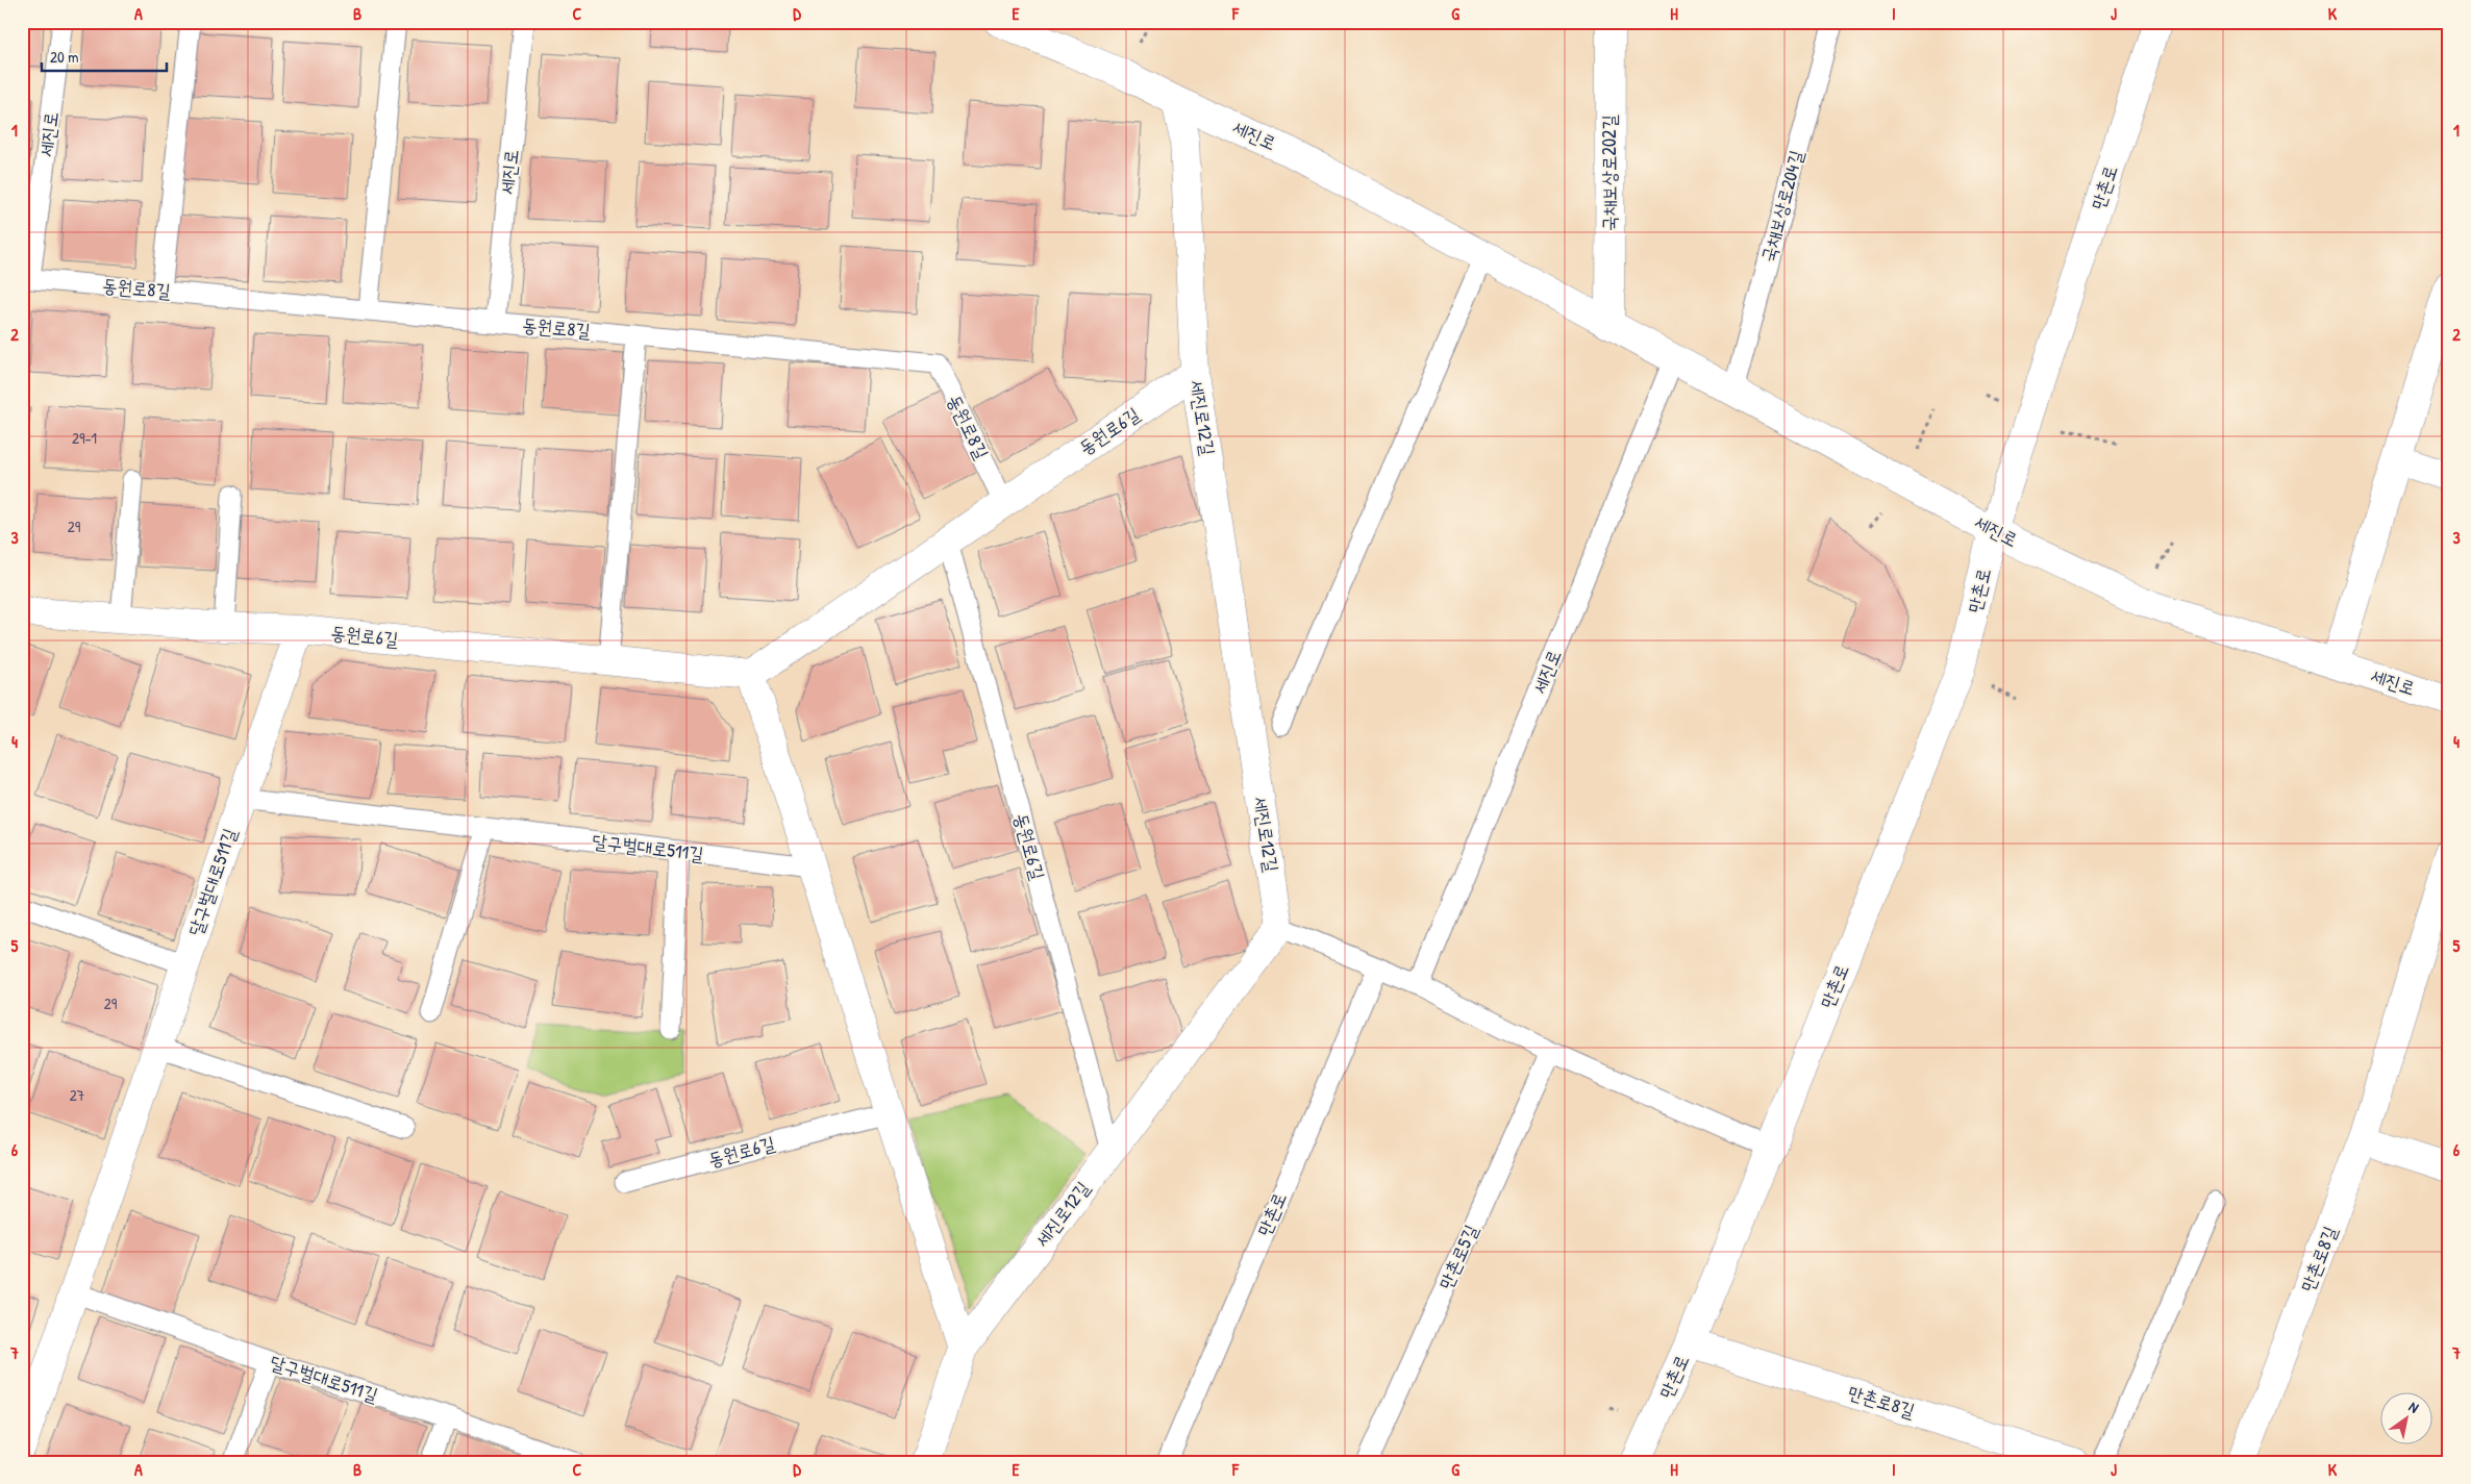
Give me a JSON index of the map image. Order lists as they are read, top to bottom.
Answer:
{
  "streets": {
    "street": [
      "세진로",
      "국채보상로202길",
      "만촌로",
      "세진로12길",
      "동원로6길",
      "달구벌대로511길",
      "만촌로8길"
    ],
    "lane": ["국채보상로204길", "동원로8길", "만촌로5길"]
  },
  "crossings": [
    ["세진로", "국채보상로202길"],
    ["세진로", "만촌로"],
    ["세진로", "국채보상로204길"],
    ["세진로", "동원로8길"],
    ["세진로", "세진로12길"],
    ["만촌로", "만촌로8길"],
    ["동원로8길", "동원로6길"],
    ["세진로12길", "동원로6길"],
    ["동원로6길", "달구벌대로511길"]
  ],
  "house_numbers": [
    "29-1",
    "29",
    "29",
    "27"
  ],
  "scale_bar": "20 m",
  "north": "top right",
  "grid": {
    "columns": [
      "A",
      "B",
      "C",
      "D",
      "E",
      "F",
      "G",
      "H",
      "I",
      "J",
      "K"
    ],
    "rows": [
      "1",
      "2",
      "3",
      "4",
      "5",
      "6",
      "7"
    ]
  }
}
